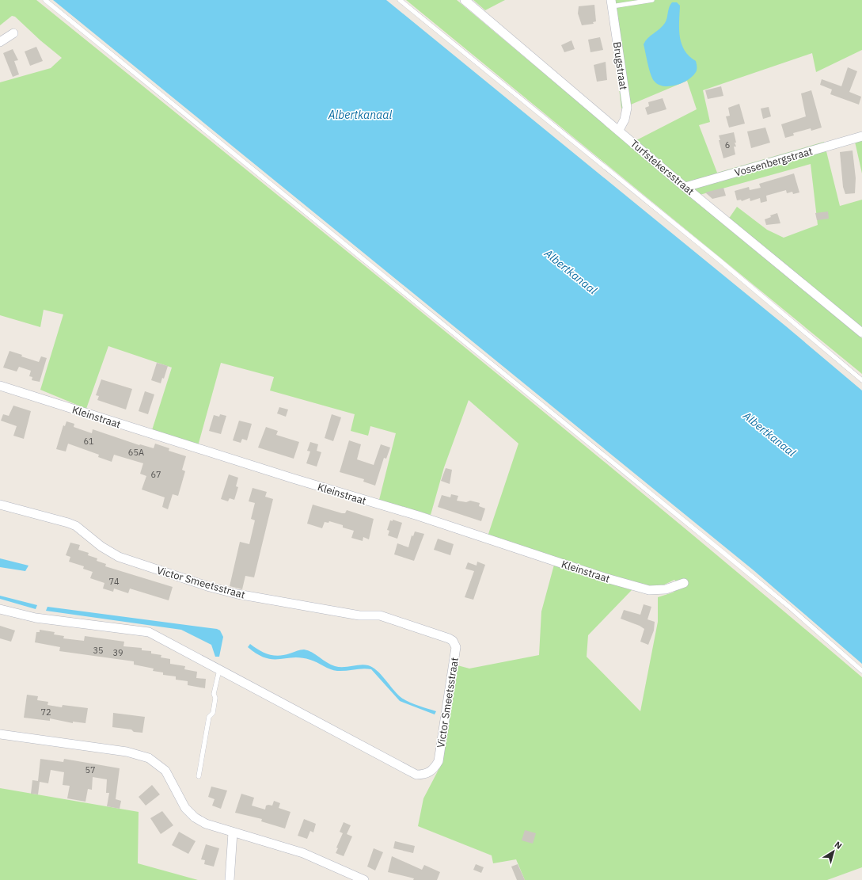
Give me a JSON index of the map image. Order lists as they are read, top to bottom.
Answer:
{
  "streets": {
    "street": [
      "Brugstraat",
      "Vossenbergstraat",
      "Turfstekersstraat",
      "Kleinstraat",
      "Victor Smeetsstraat"
    ]
  },
  "crossings": [
    ["Brugstraat", "Turfstekersstraat"],
    ["Vossenbergstraat", "Turfstekersstraat"]
  ],
  "water": ["Albertkanaal"],
  "house_numbers": [
    "6",
    "61",
    "65A",
    "67",
    "74",
    "35",
    "39",
    "72",
    "57"
  ],
  "north": "top right"
}
